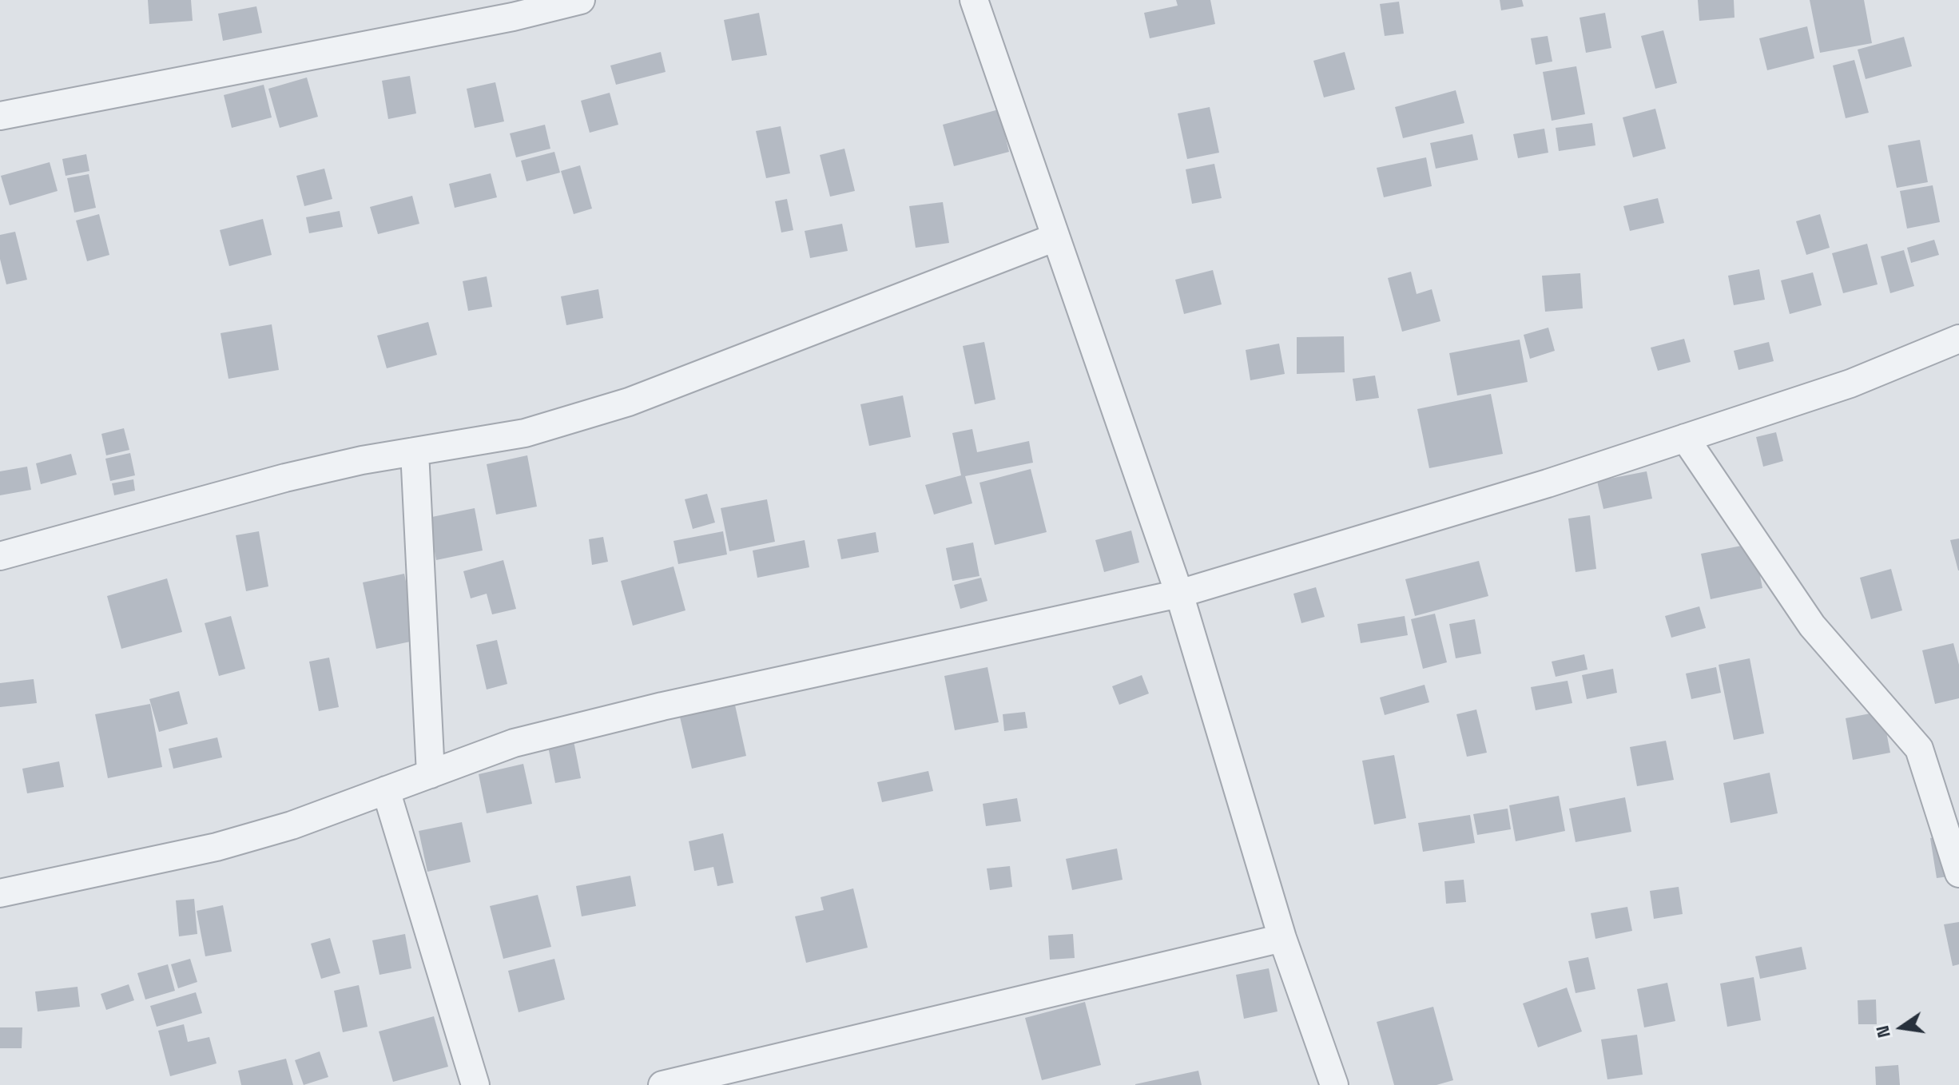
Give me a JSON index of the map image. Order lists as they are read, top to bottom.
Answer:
{
  "north": "left"
}
